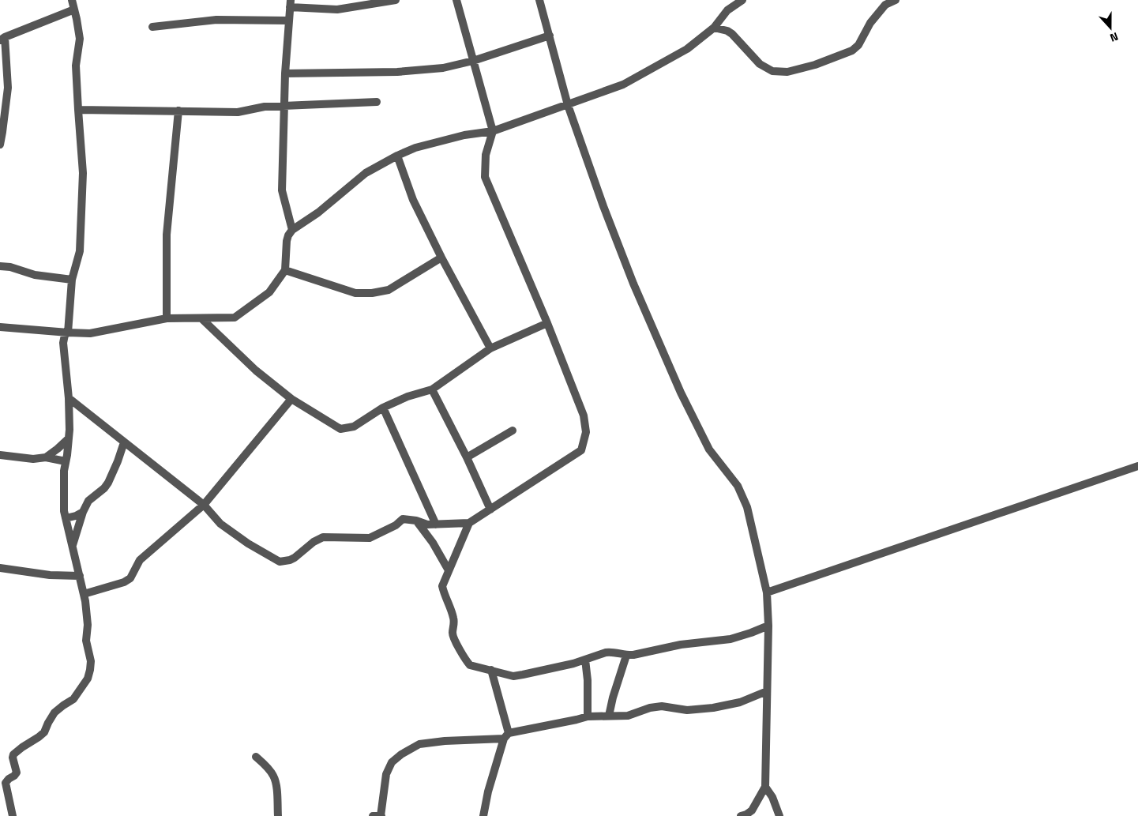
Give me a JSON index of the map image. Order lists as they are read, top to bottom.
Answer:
{
  "north": "bottom"
}
